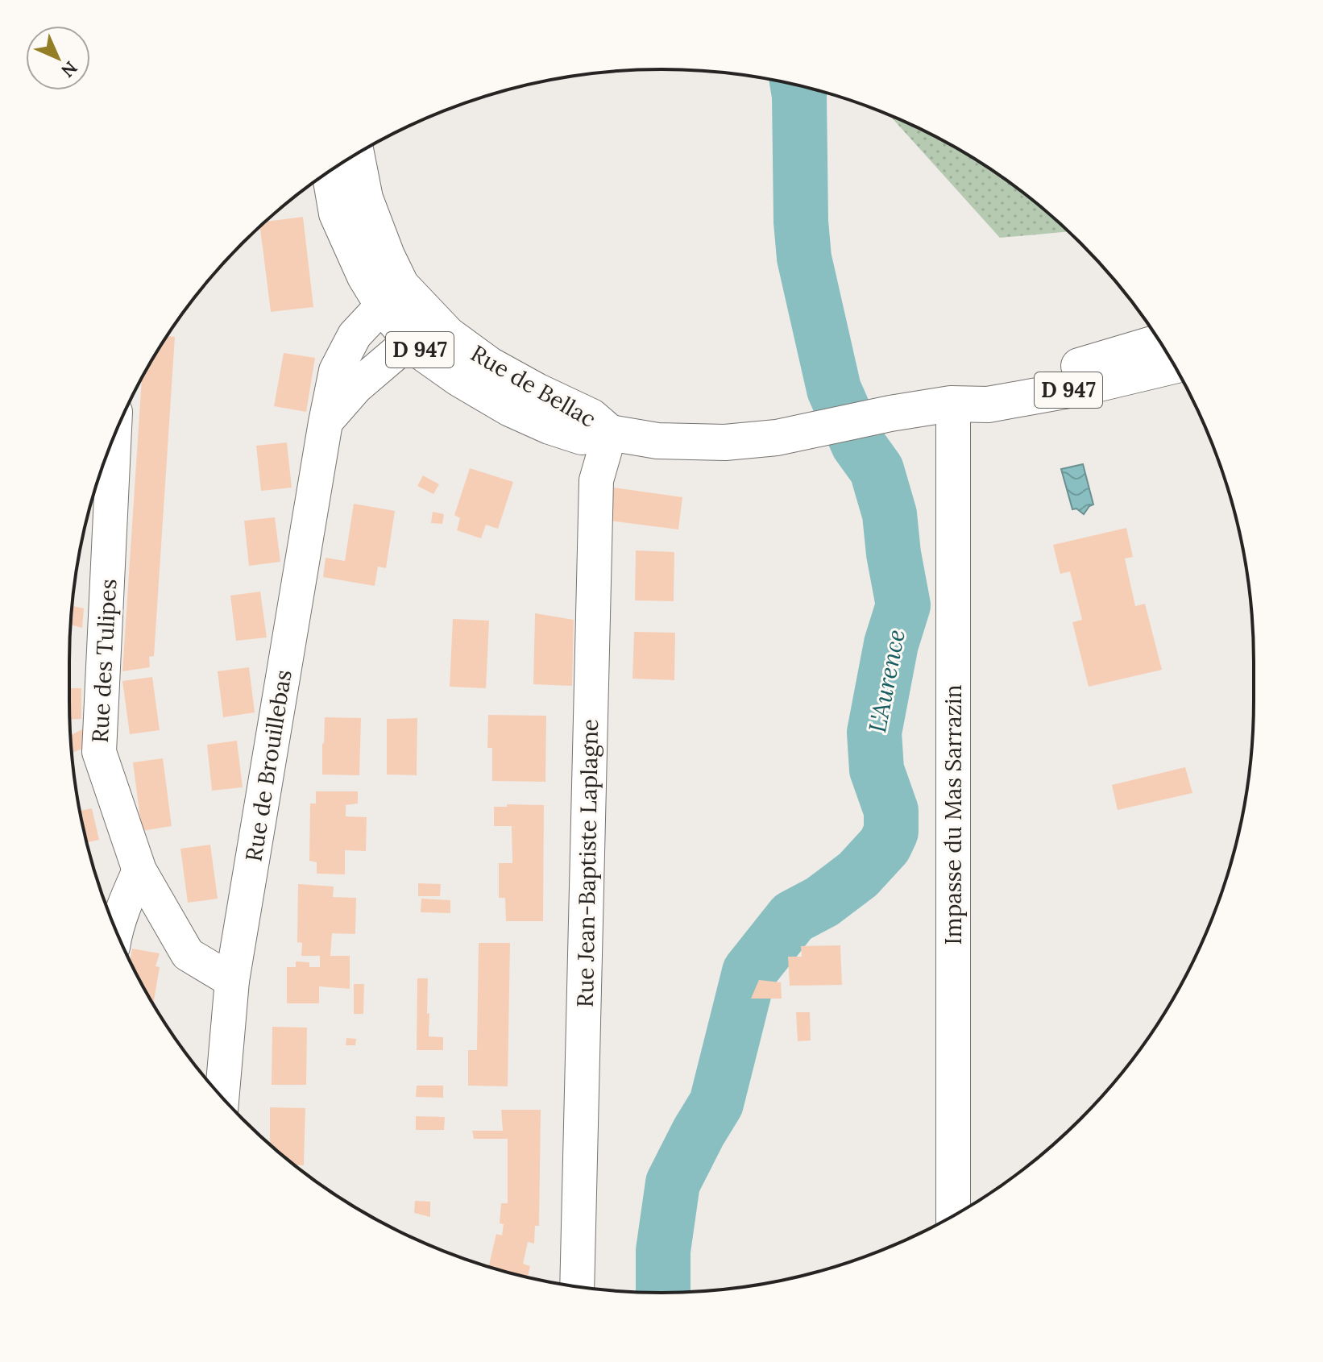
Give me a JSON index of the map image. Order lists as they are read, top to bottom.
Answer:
{
  "streets": {
    "main road": ["D 947", "Rue de Bellac"],
    "street": [
      "Rue des Tulipes",
      "Rue de Brouillebas",
      "Impasse du Mas Sarrazin",
      "Rue Jean-Baptiste Laplagne"
    ]
  },
  "crossings": [
    ["D 947", "Rue de Bellac"],
    ["D 947", "Rue de Brouillebas"],
    ["D 947", "Impasse du Mas Sarrazin"],
    ["Rue de Bellac", "Rue de Brouillebas"],
    ["Rue de Bellac", "Impasse du Mas Sarrazin"],
    ["Rue de Bellac", "Rue Jean-Baptiste Laplagne"],
    ["Rue des Tulipes", "Rue de Brouillebas"]
  ],
  "water": ["L'Aurence"],
  "north": "bottom right"
}
